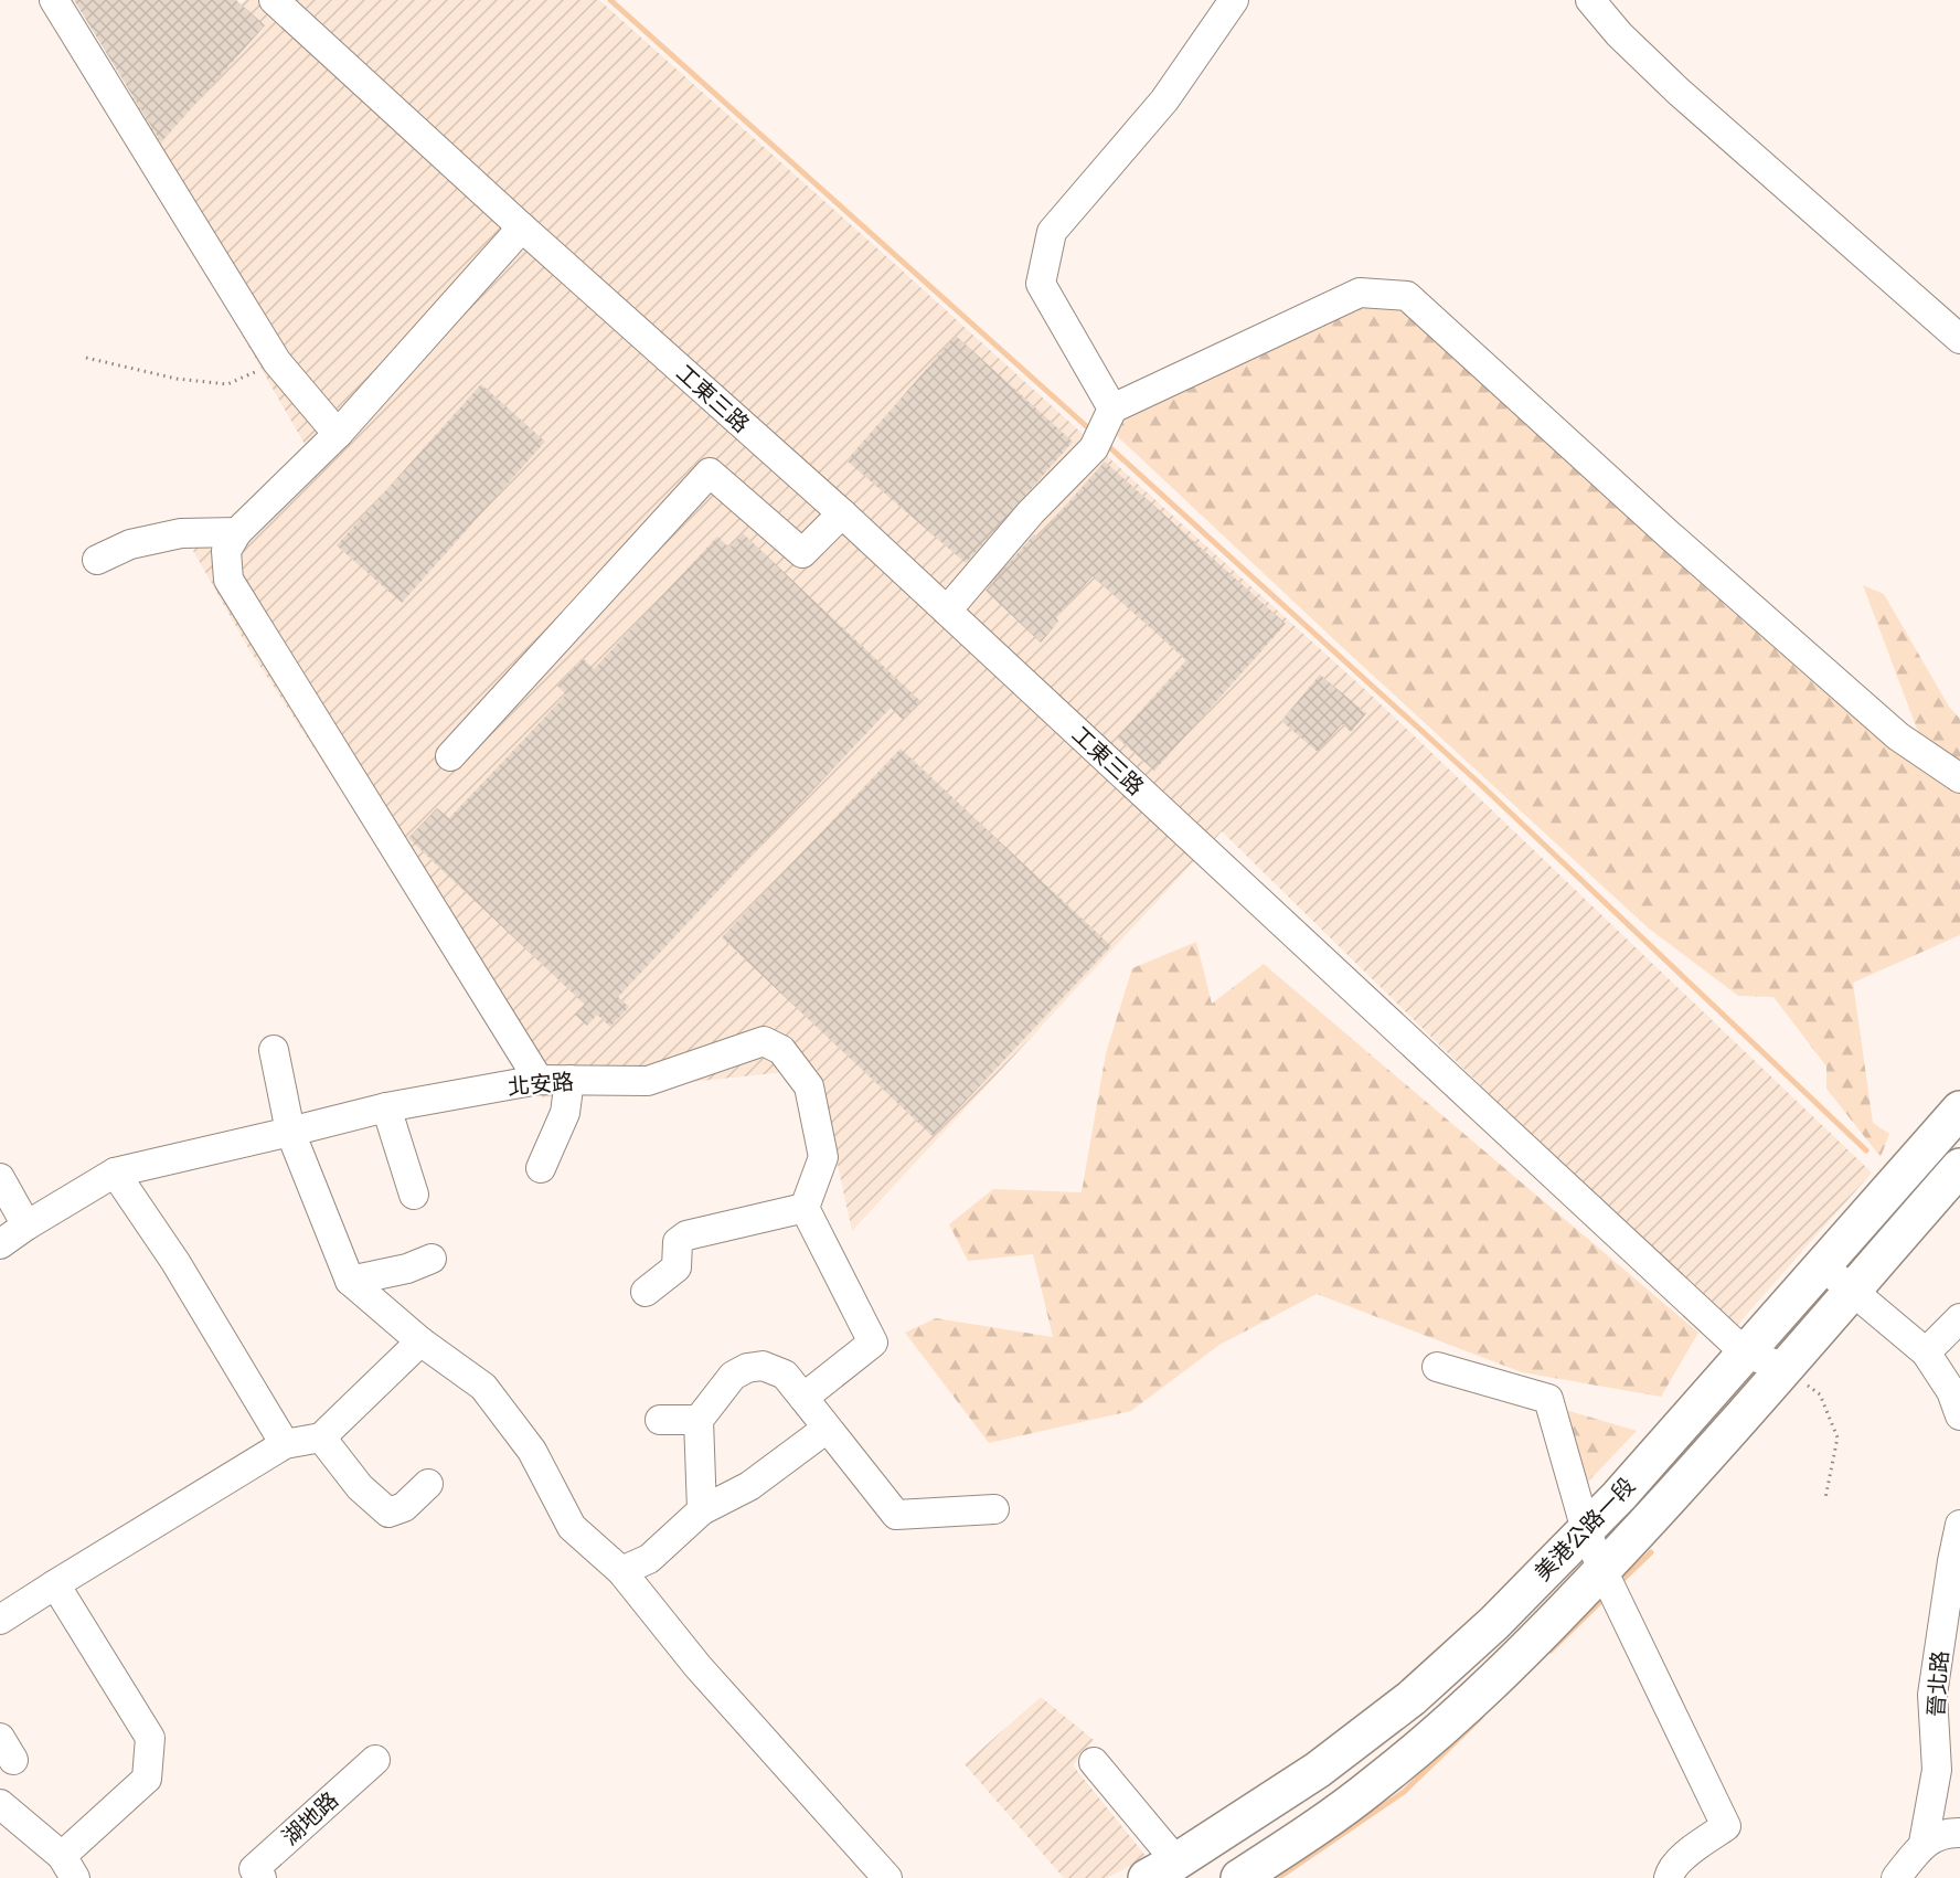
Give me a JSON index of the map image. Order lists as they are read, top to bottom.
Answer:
{
  "streets": {
    "main road": ["美港公路一段"],
    "street": [
      "工東三路",
      "北安路",
      "晉北路",
      "湖地路"
    ]
  },
  "crossings": [
    ["工東三路", "美港公路一段"]
  ]
}
